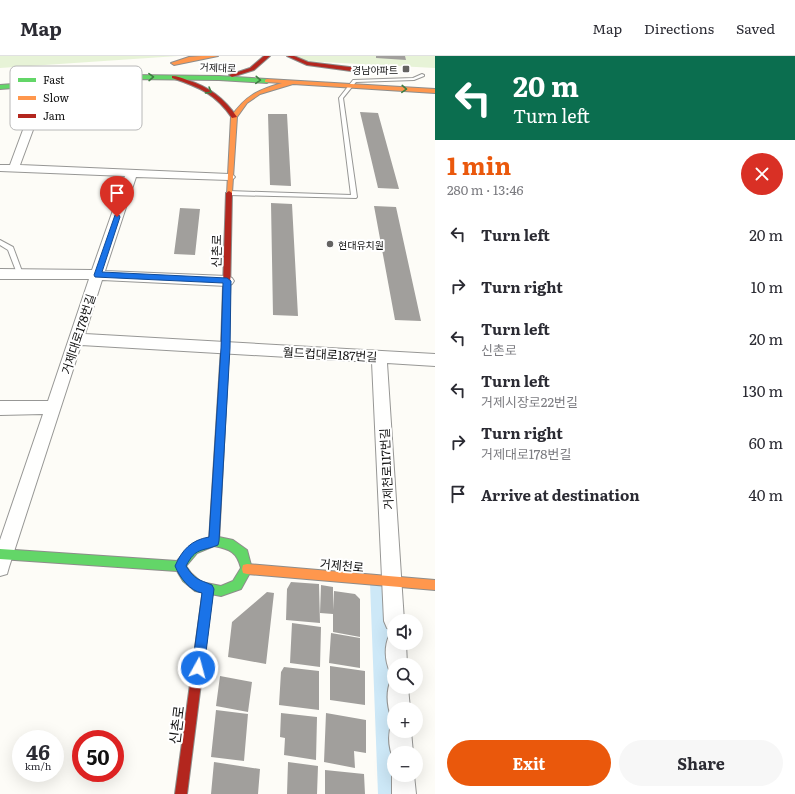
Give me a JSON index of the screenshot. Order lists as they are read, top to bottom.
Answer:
{
  "streets": {
    "main road": ["거제대로", "신촌로", "거제천로"],
    "street": ["거제대로178번길", "월드컵대로187번길", "거제천로117번길"]
  },
  "crossings": [
    ["신촌로", "월드컵대로187번길"],
    ["신촌로", "거제천로"],
    ["거제대로178번길", "월드컵대로187번길"],
    ["월드컵대로187번길", "거제천로117번길"],
    ["거제천로117번길", "거제천로"]
  ],
  "places": {
    "transit": ["경남아파트"],
    "other": ["현대유치원"]
  },
  "legend": ["Fast", "Slow", "Jam"],
  "page": {
    "header": "Map",
    "nav": ["Map", "Directions", "Saved"],
    "turn": ["20 m", "Turn left"],
    "heading": ["1 min", "280 m · 13:46"],
    "list": [
      {
        "name": "Turn left",
        "value": "20 m"
      },
      {
        "name": "Turn right",
        "value": "10 m"
      },
      {
        "name": "Turn left",
        "note": "신촌로",
        "value": "20 m"
      },
      {
        "name": "Turn left",
        "note": "거제시장로22번길",
        "value": "130 m"
      },
      {
        "name": "Turn right",
        "note": "거제대로178번길",
        "value": "60 m"
      },
      {
        "name": "Arrive at destination",
        "value": "40 m"
      }
    ],
    "map_buttons": ["+", "−"],
    "speed": "46 km/h",
    "limit": "50",
    "buttons": ["Exit", "Share"]
  }
}
